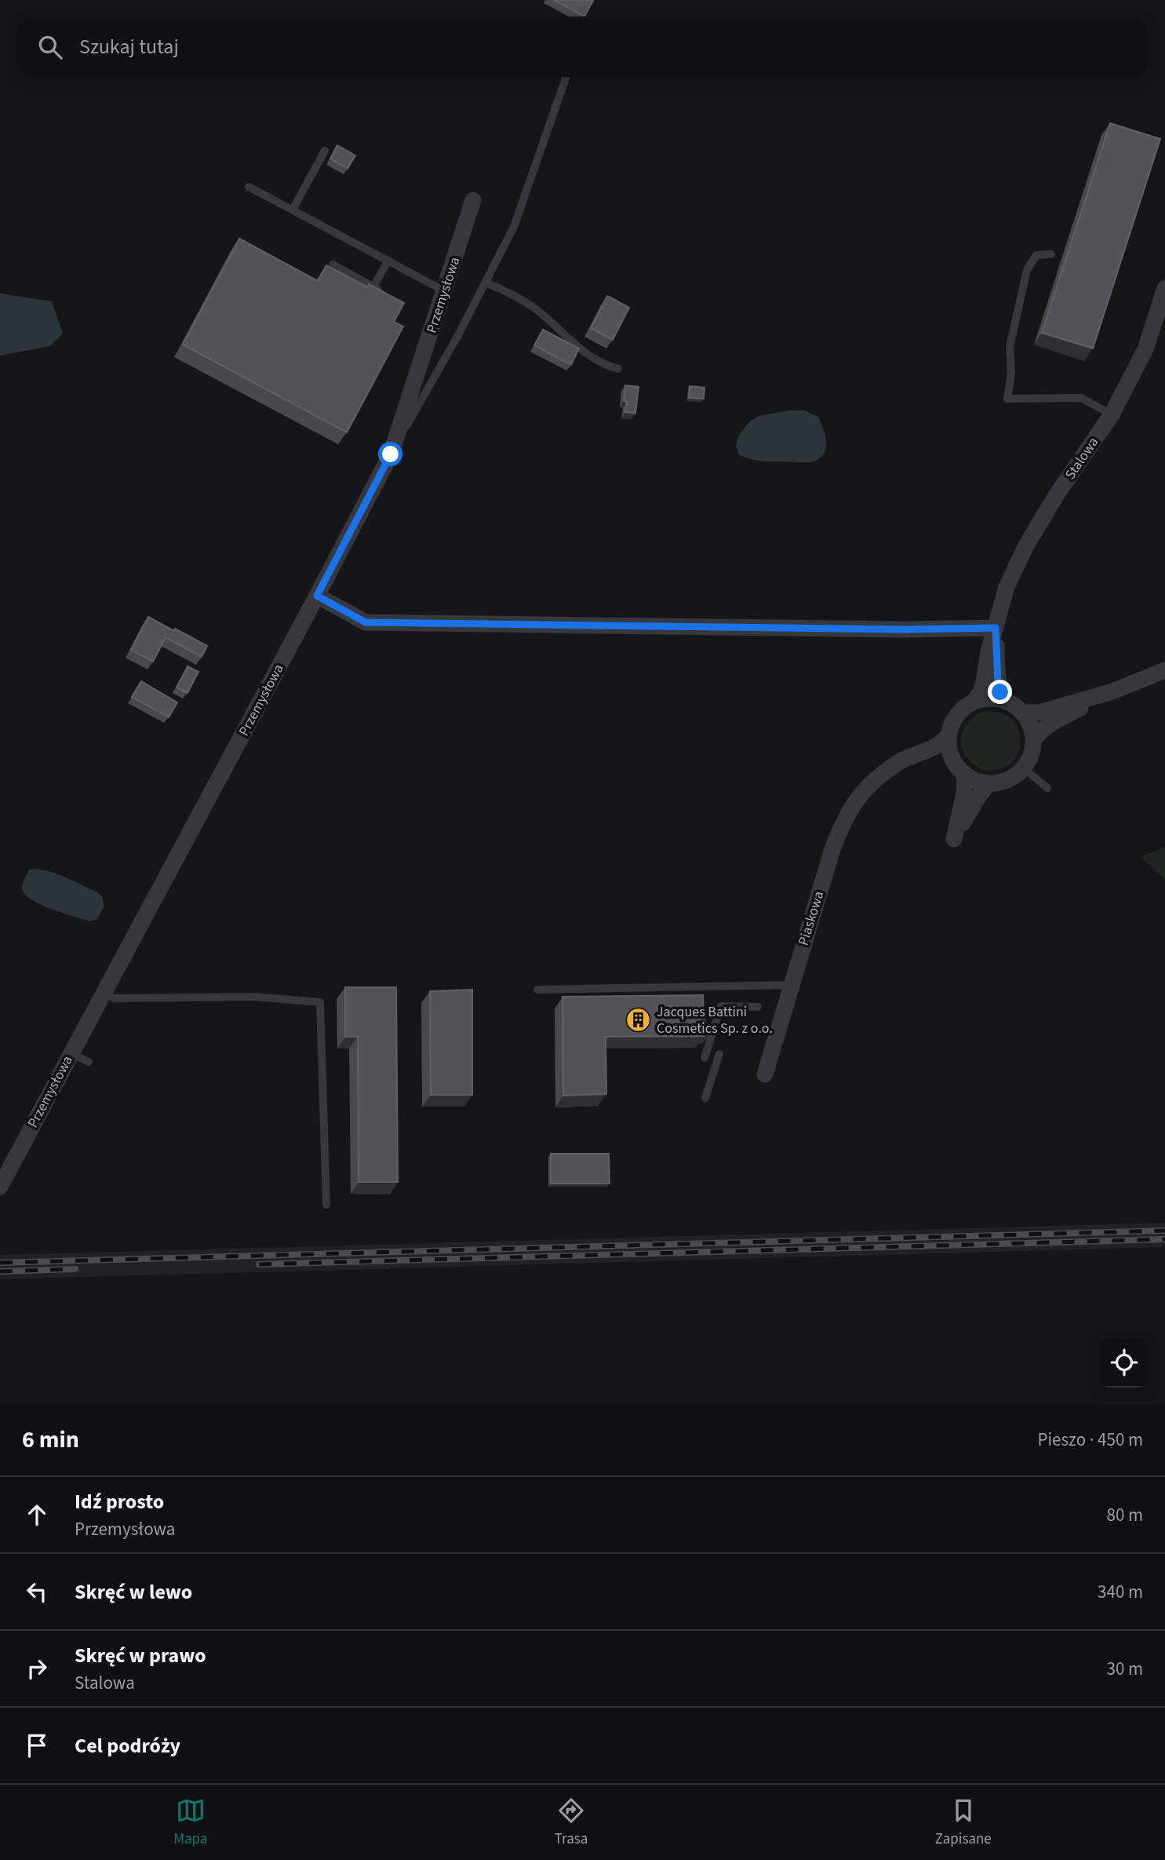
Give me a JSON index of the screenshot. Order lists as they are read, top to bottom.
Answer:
{
  "streets": {
    "street": ["Przemysłowa", "Stalowa", "Piaskowa"]
  },
  "crossings": [
    ["Stalowa", "Piaskowa"]
  ],
  "places": {
    "building": ["Jacques Battini Cosmetics Sp. z o.o."]
  },
  "page": {
    "search": "Szukaj tutaj",
    "heading": ["6 min", "Pieszo · 450 m"],
    "list": [
      ["Idź prosto", "Przemysłowa", "80 m"],
      ["Skręć w lewo", "340 m"],
      ["Skręć w prawo", "Stalowa", "30 m"],
      "Cel podróży"
    ],
    "nav": ["Mapa", "Trasa", "Zapisane"]
  }
}
